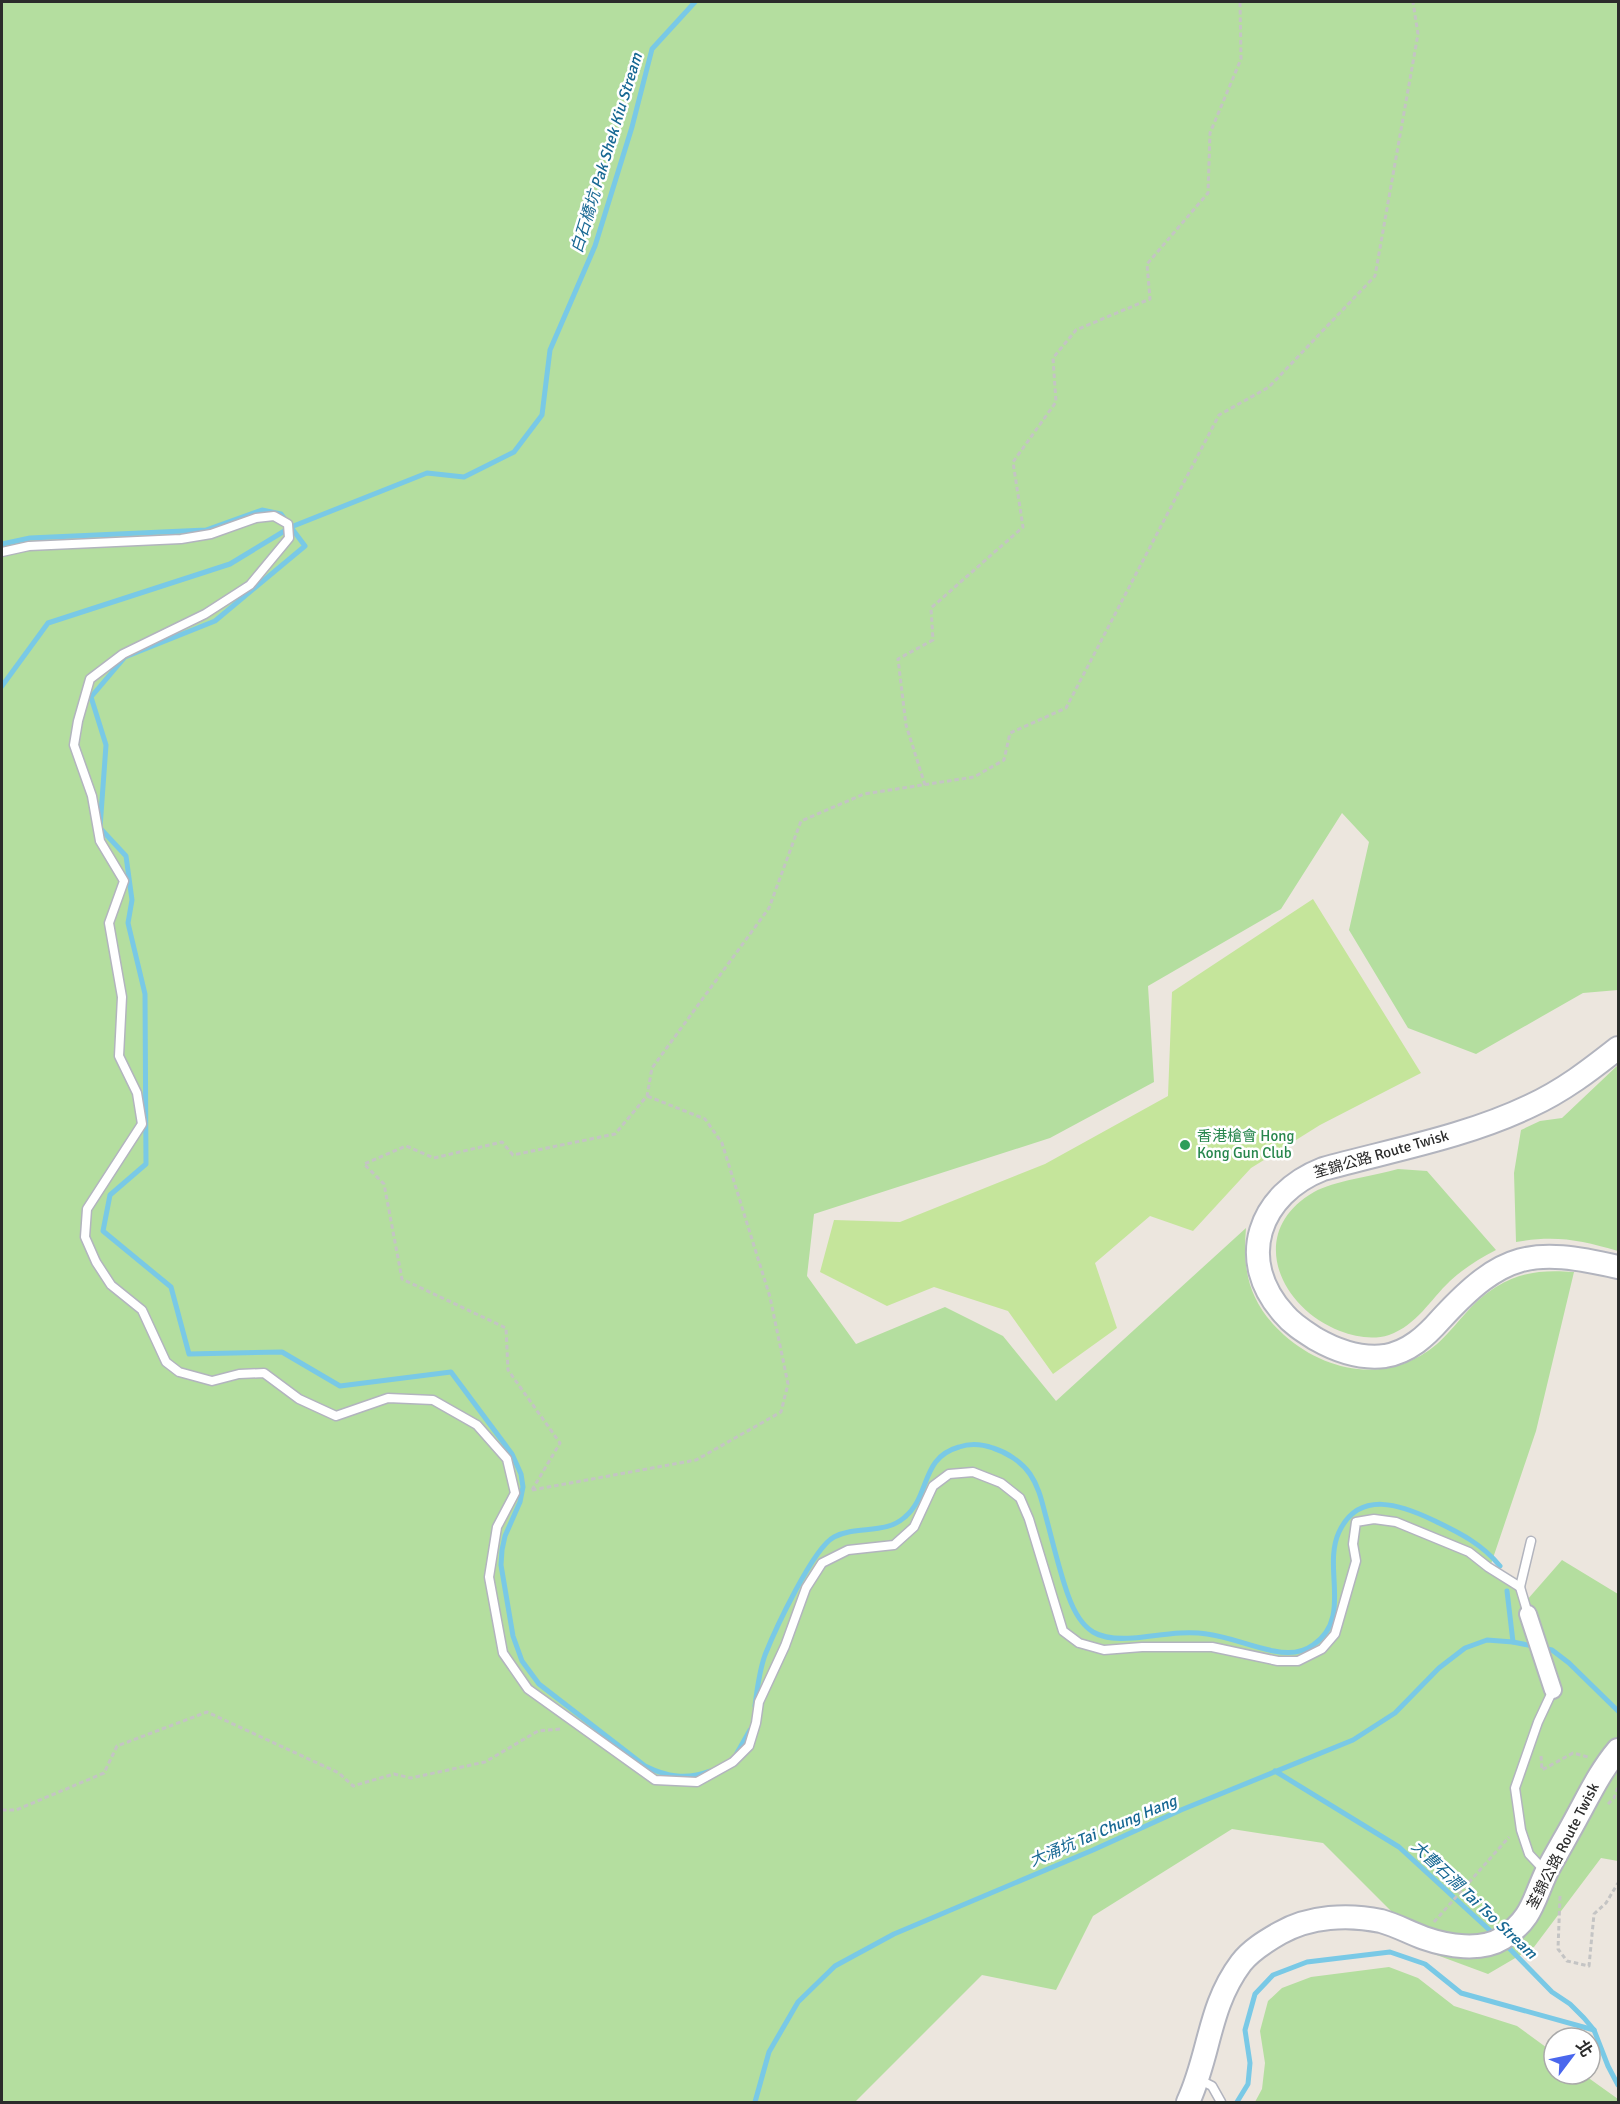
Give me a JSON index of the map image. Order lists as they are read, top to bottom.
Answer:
{
  "streets": {
    "main road": ["荃錦公路 Route Twisk"]
  },
  "water": ["白石橋坑 Pak Shek Kiu Stream", "大涌坑 Tai Chung Hang", "大曹石澗 Tai Tso Stream"],
  "places": ["香港槍會 Hong Kong Gun Club"],
  "north": "top right"
}
